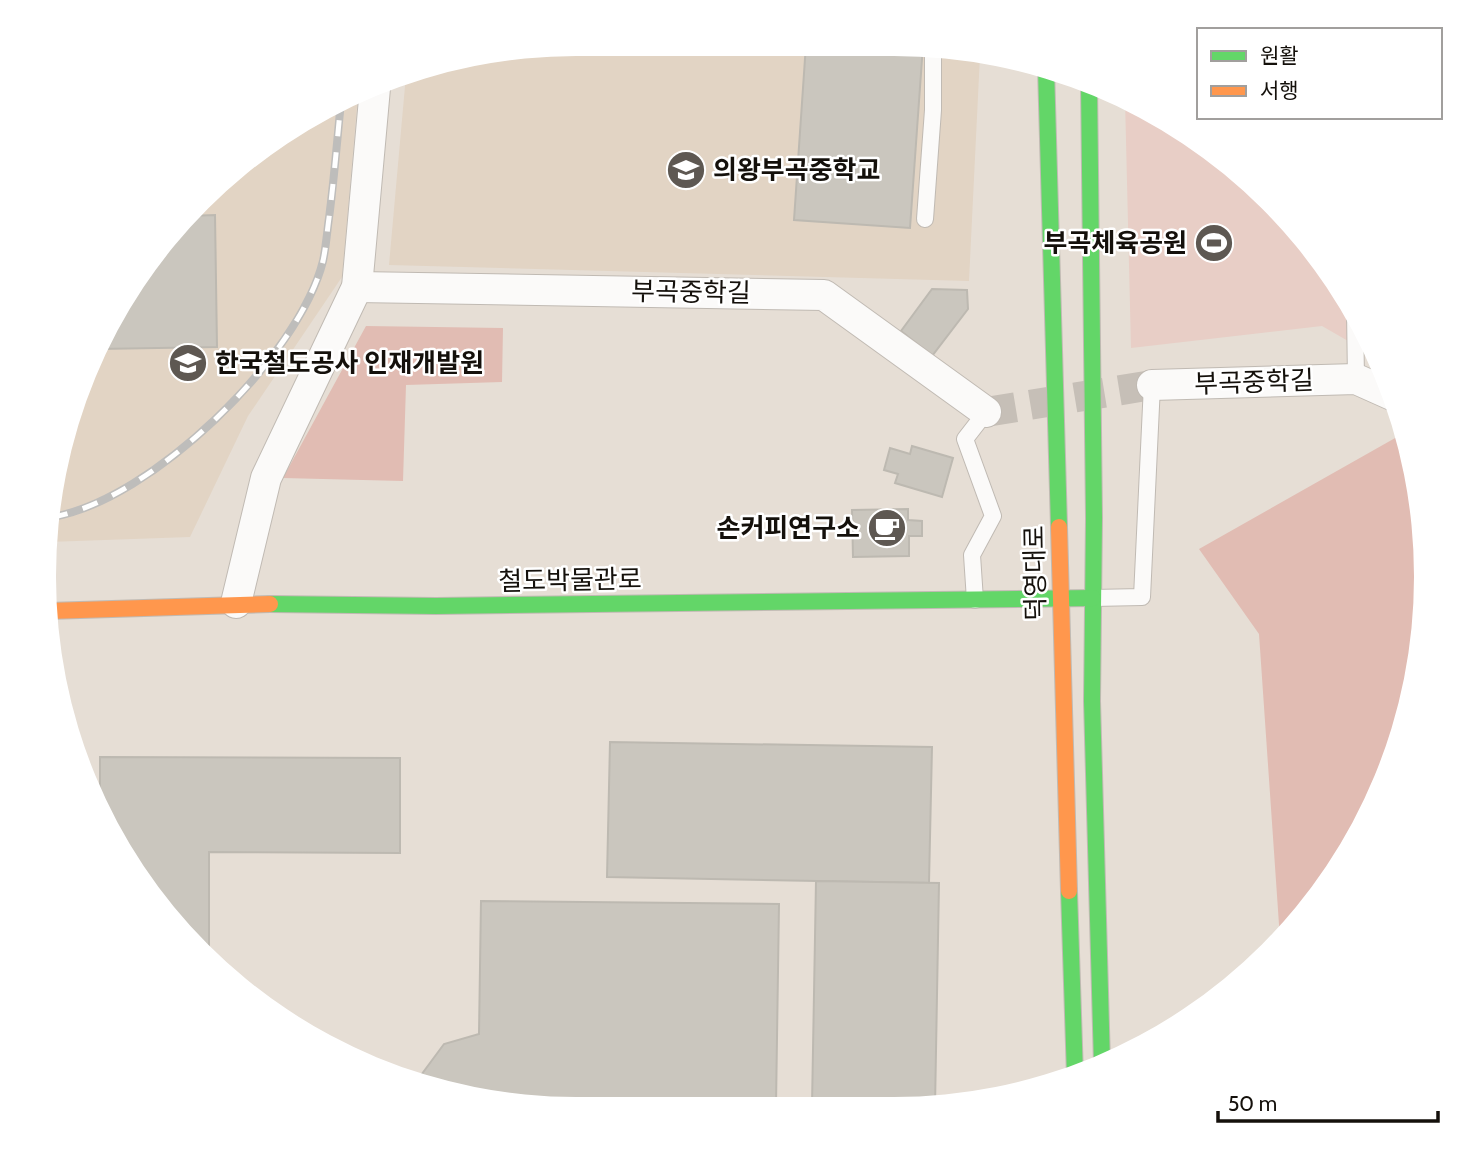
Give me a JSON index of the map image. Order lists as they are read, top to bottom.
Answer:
{
  "streets": {
    "street": ["부곡중학길", "덕영대로", "철도박물관로"]
  },
  "crossings": [
    ["덕영대로", "철도박물관로"]
  ],
  "places": {
    "school or university": ["의왕부곡중학교", "한국철도공사 인재개발원"],
    "sports": ["부곡체육공원"],
    "cafe": ["손커피연구소"]
  },
  "legend": ["원활", "서행"],
  "scale_bar": "50 m"
}
